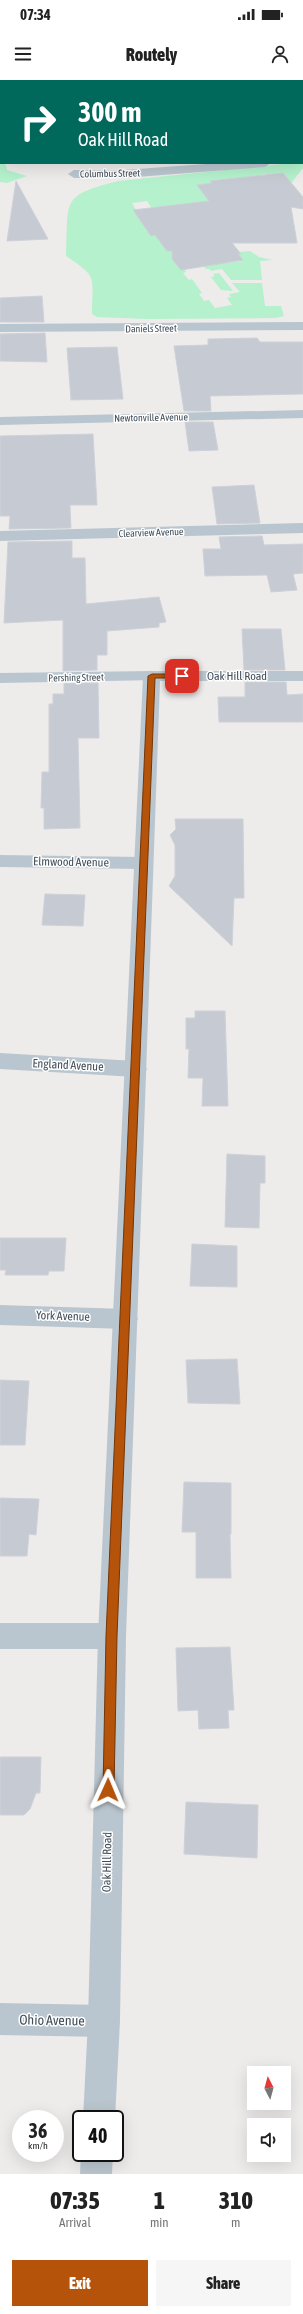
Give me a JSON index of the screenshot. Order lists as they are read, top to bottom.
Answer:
{
  "streets": {
    "street": [
      "Columbus Street",
      "Daniels Street",
      "Newtonville Avenue",
      "Clearview Avenue",
      "Oak Hill Road",
      "Pershing Street",
      "Elmwood Avenue",
      "England Avenue",
      "York Avenue",
      "Ohio Avenue"
    ]
  },
  "crossings": [
    ["Oak Hill Road", "Pershing Street"],
    ["Oak Hill Road", "Elmwood Avenue"],
    ["Oak Hill Road", "England Avenue"],
    ["Oak Hill Road", "York Avenue"],
    ["Oak Hill Road", "Ohio Avenue"]
  ],
  "north": "top",
  "page": {
    "status": "07:34",
    "header": "Routely",
    "turn": ["300 m", "Oak Hill Road"],
    "speed": "36 km/h",
    "limit": "40",
    "eta": [
      "07:35",
      "Arrival",
      "1",
      "min",
      "310",
      "m"
    ],
    "buttons": ["Exit", "Share"]
  }
}
